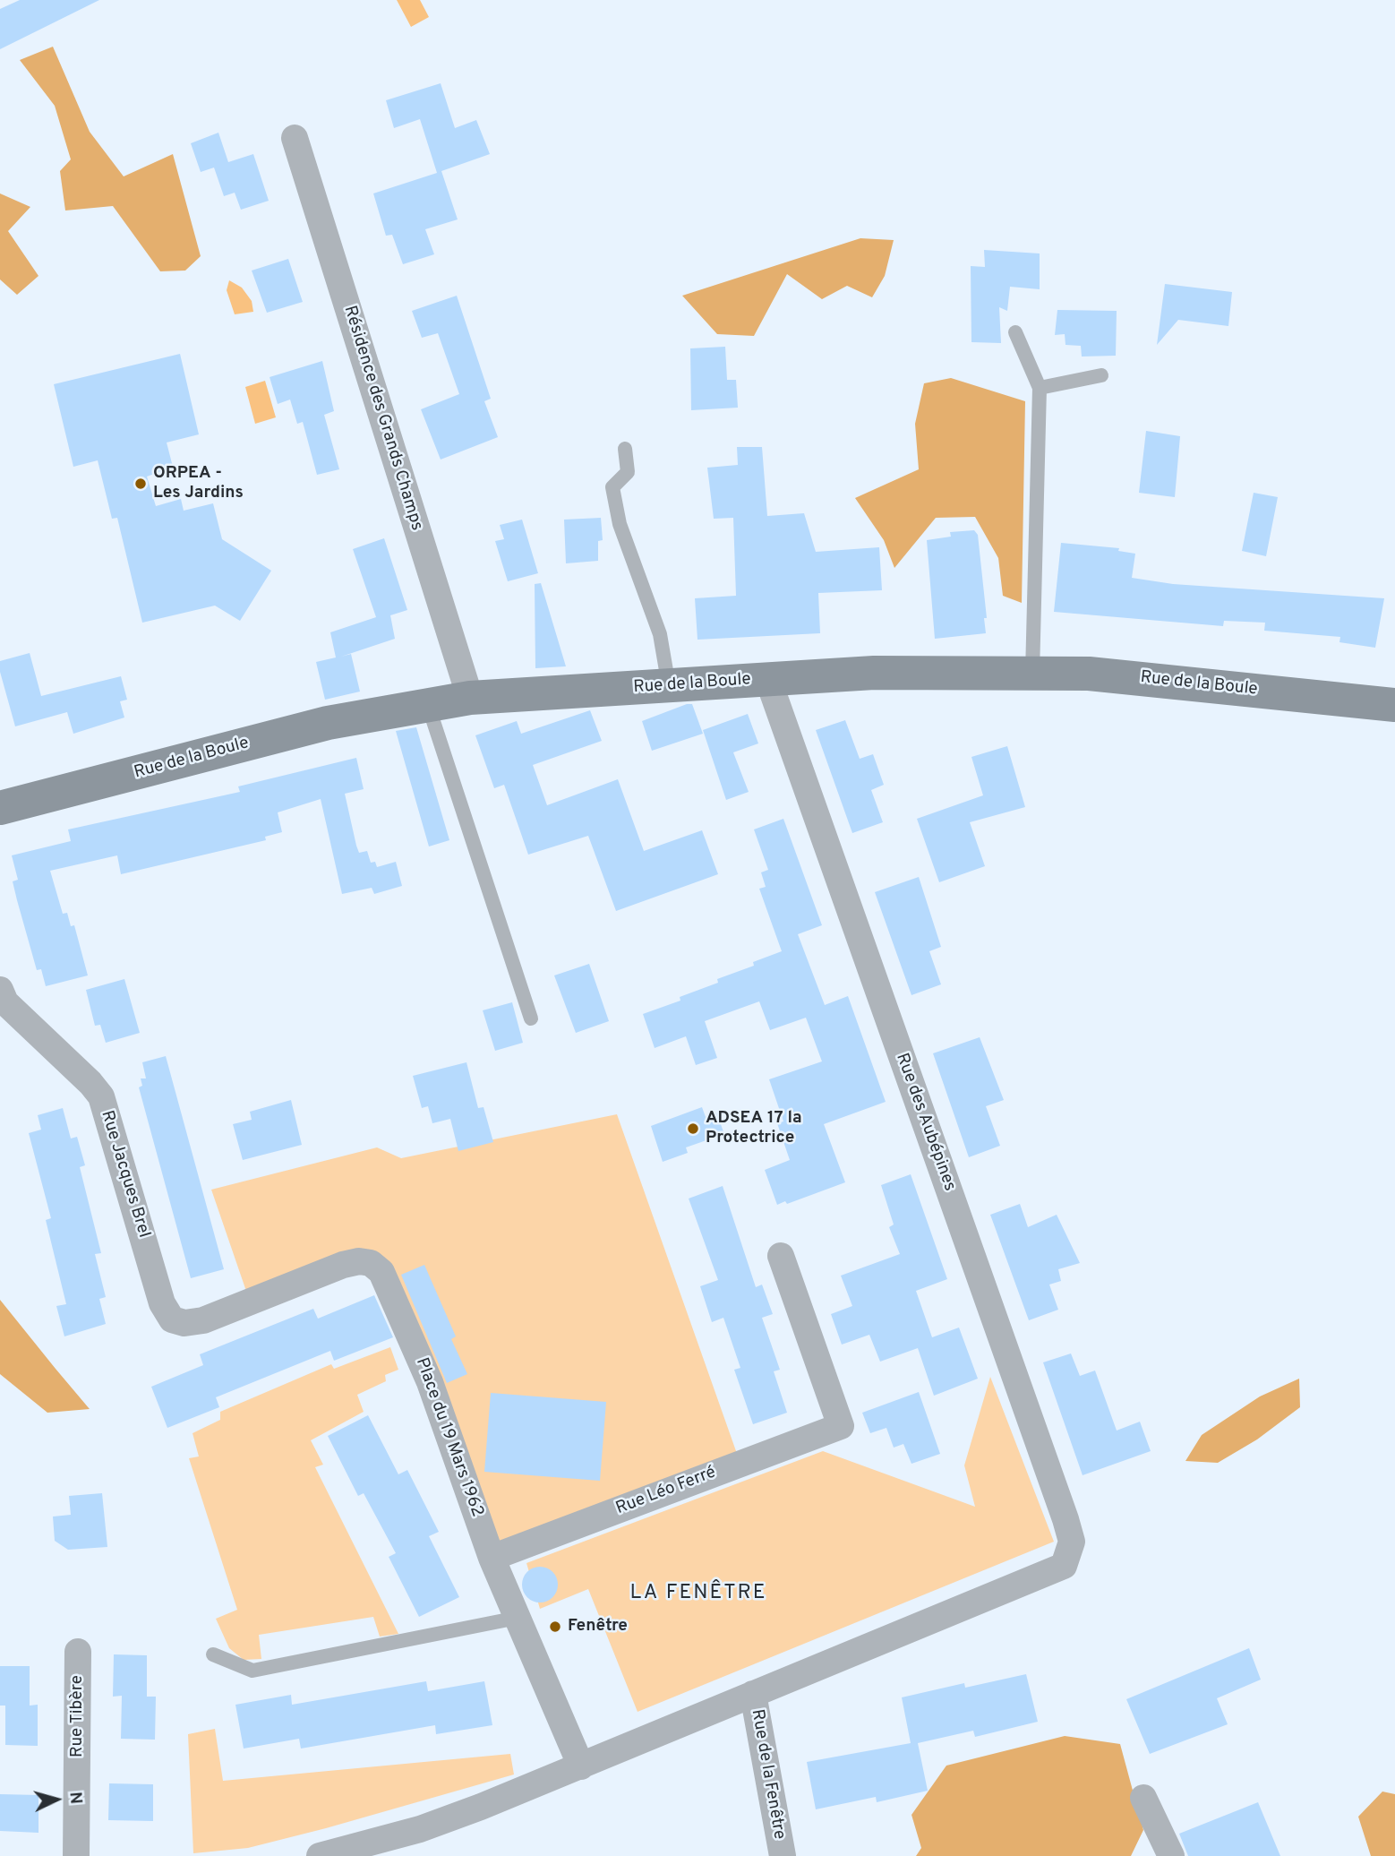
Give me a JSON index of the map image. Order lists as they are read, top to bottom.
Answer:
{
  "streets": {
    "street": [
      "Résidence des Grands Champs",
      "Rue de la Boule",
      "Rue des Aubépines",
      "Rue Jacques Brel",
      "Place du 19 Mars 1962",
      "Rue Léo Ferré",
      "Rue Tibère",
      "Rue de la Fenêtre"
    ]
  },
  "crossings": [
    ["Résidence des Grands Champs", "Rue de la Boule"],
    ["Rue de la Boule", "Rue des Aubépines"],
    ["Rue des Aubépines", "Rue de la Fenêtre"],
    ["Rue Jacques Brel", "Place du 19 Mars 1962"],
    ["Place du 19 Mars 1962", "Rue Léo Ferré"]
  ],
  "districts": ["LA FENÊTRE"],
  "places": ["ORPEA - Les Jardins", "ADSEA 17 la Protectrice", "Fenêtre"],
  "north": "right"
}
